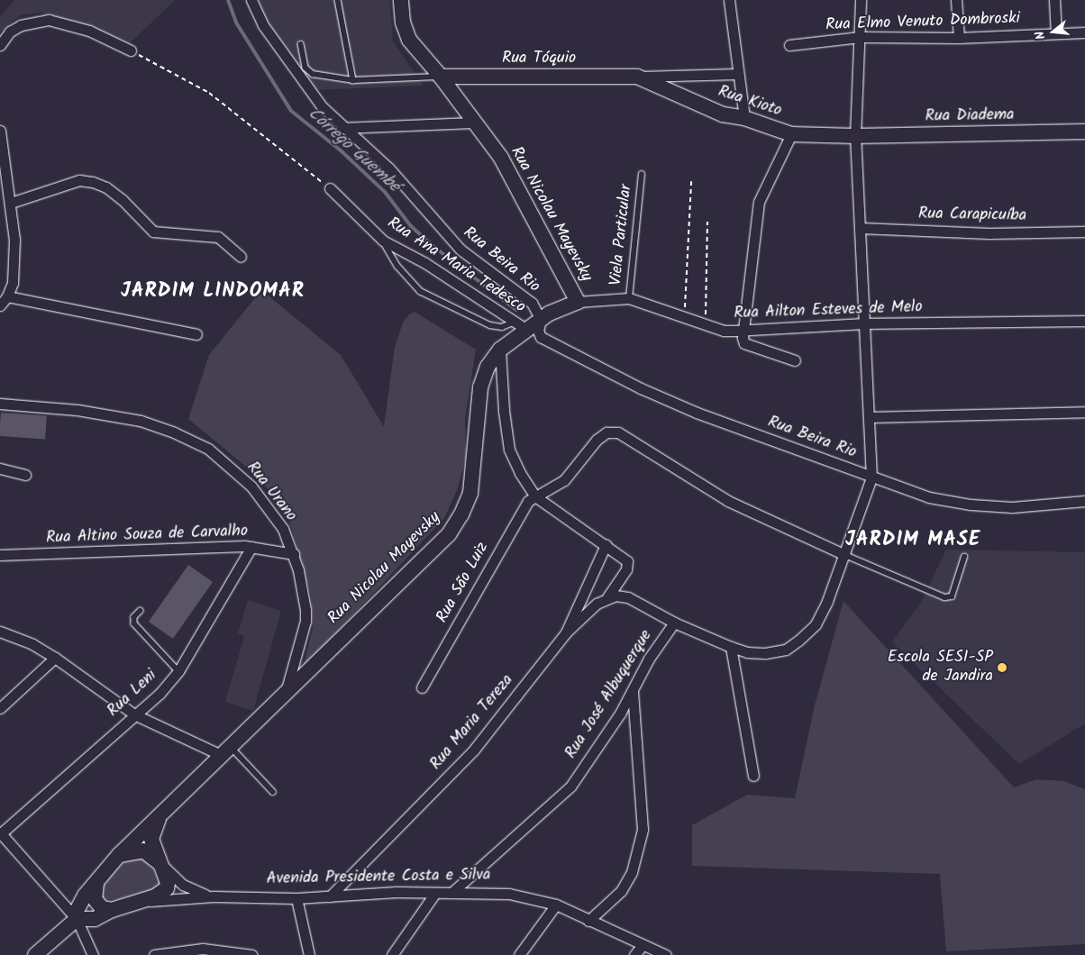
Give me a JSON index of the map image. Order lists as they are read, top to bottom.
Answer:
{
  "streets": {
    "street": [
      "Rua Elmo Venuto Dombroski",
      "Rua Tóquio",
      "Rua Kioto",
      "Rua Diadema",
      "Rua Nicolau Mayevsky",
      "Rua Carapicuíba",
      "Rua Beira Rio",
      "Rua Ana Maria Tedesco",
      "Rua Ailton Esteves de Melo",
      "Rua Urano",
      "Rua Altino Souza de Carvalho",
      "Rua São Luiz",
      "Rua Leni",
      "Rua José Albuquerque",
      "Rua Maria Tereza",
      "Avenida Presidente Costa e Silva"
    ],
    "lane": ["Viela Particular"]
  },
  "crossings": [
    ["Rua Tóquio", "Rua Kioto"],
    ["Rua Tóquio", "Rua Nicolau Mayevsky"],
    ["Rua Kioto", "Rua Diadema"],
    ["Rua Nicolau Mayevsky", "Rua Beira Rio"],
    ["Rua Nicolau Mayevsky", "Rua Ana Maria Tedesco"],
    ["Rua Nicolau Mayevsky", "Rua Ailton Esteves de Melo"],
    ["Rua Nicolau Mayevsky", "Rua Urano"],
    ["Rua Nicolau Mayevsky", "Avenida Presidente Costa e Silva"],
    ["Viela Particular", "Rua Ailton Esteves de Melo"],
    ["Rua Urano", "Rua Altino Souza de Carvalho"],
    ["Rua Altino Souza de Carvalho", "Rua Leni"],
    ["Rua José Albuquerque", "Avenida Presidente Costa e Silva"],
    ["Rua Maria Tereza", "Avenida Presidente Costa e Silva"]
  ],
  "districts": ["JARDIM LINDOMAR", "JARDIM MASE"],
  "water": ["Córrego Guembé"],
  "places": ["Escola SESI-SP de Jandira"],
  "north": "left"
}
